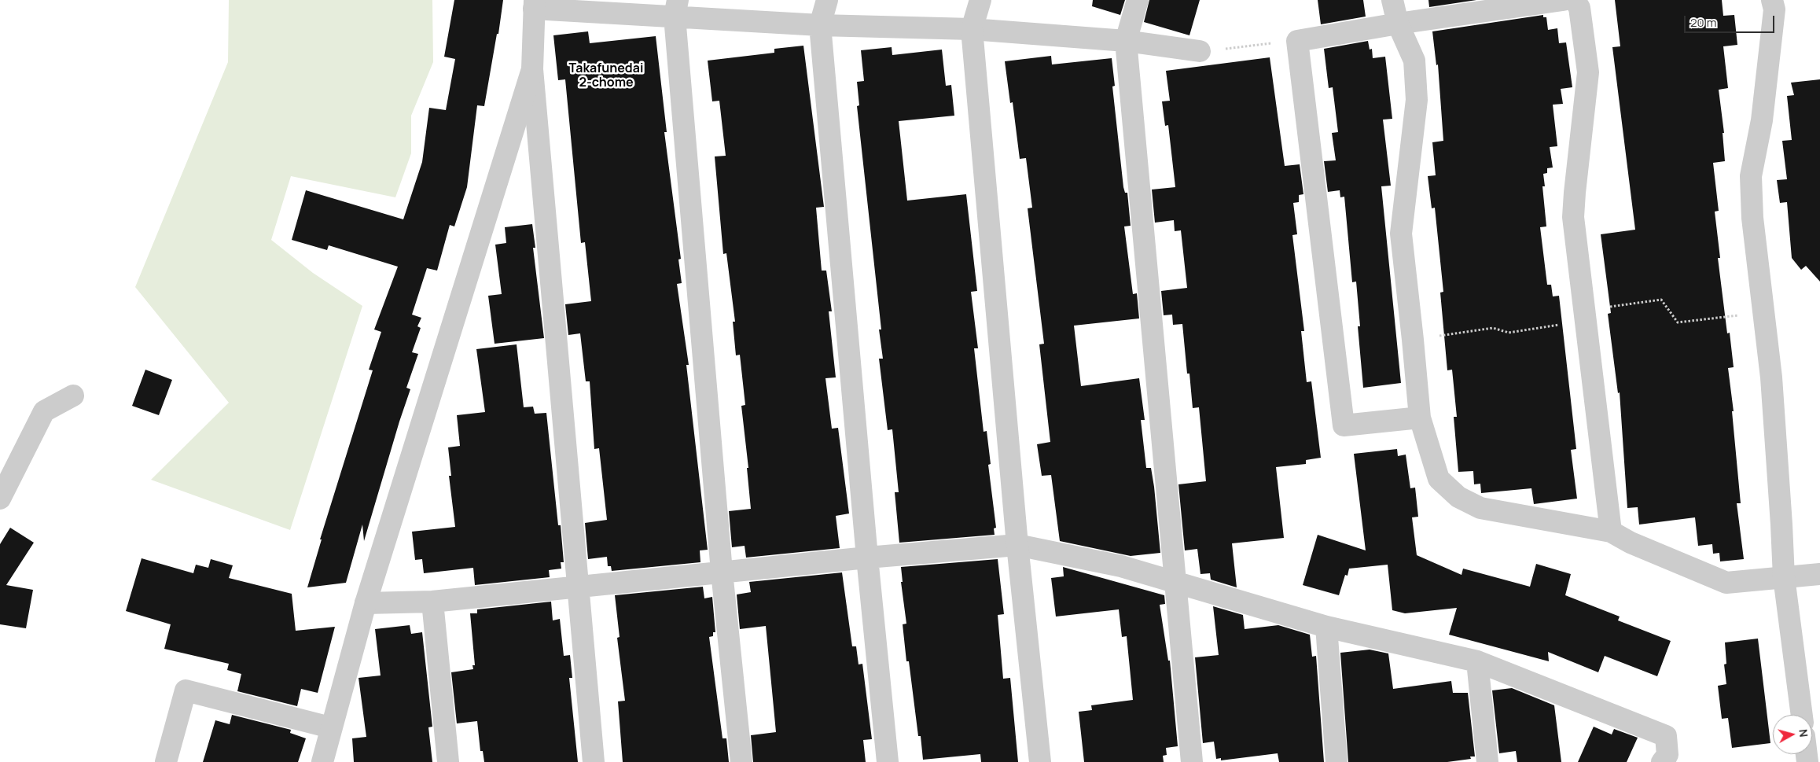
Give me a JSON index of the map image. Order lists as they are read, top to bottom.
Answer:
{
  "districts": ["Takafunedai 2-chome"],
  "scale_bar": "20 m",
  "north": "right"
}
